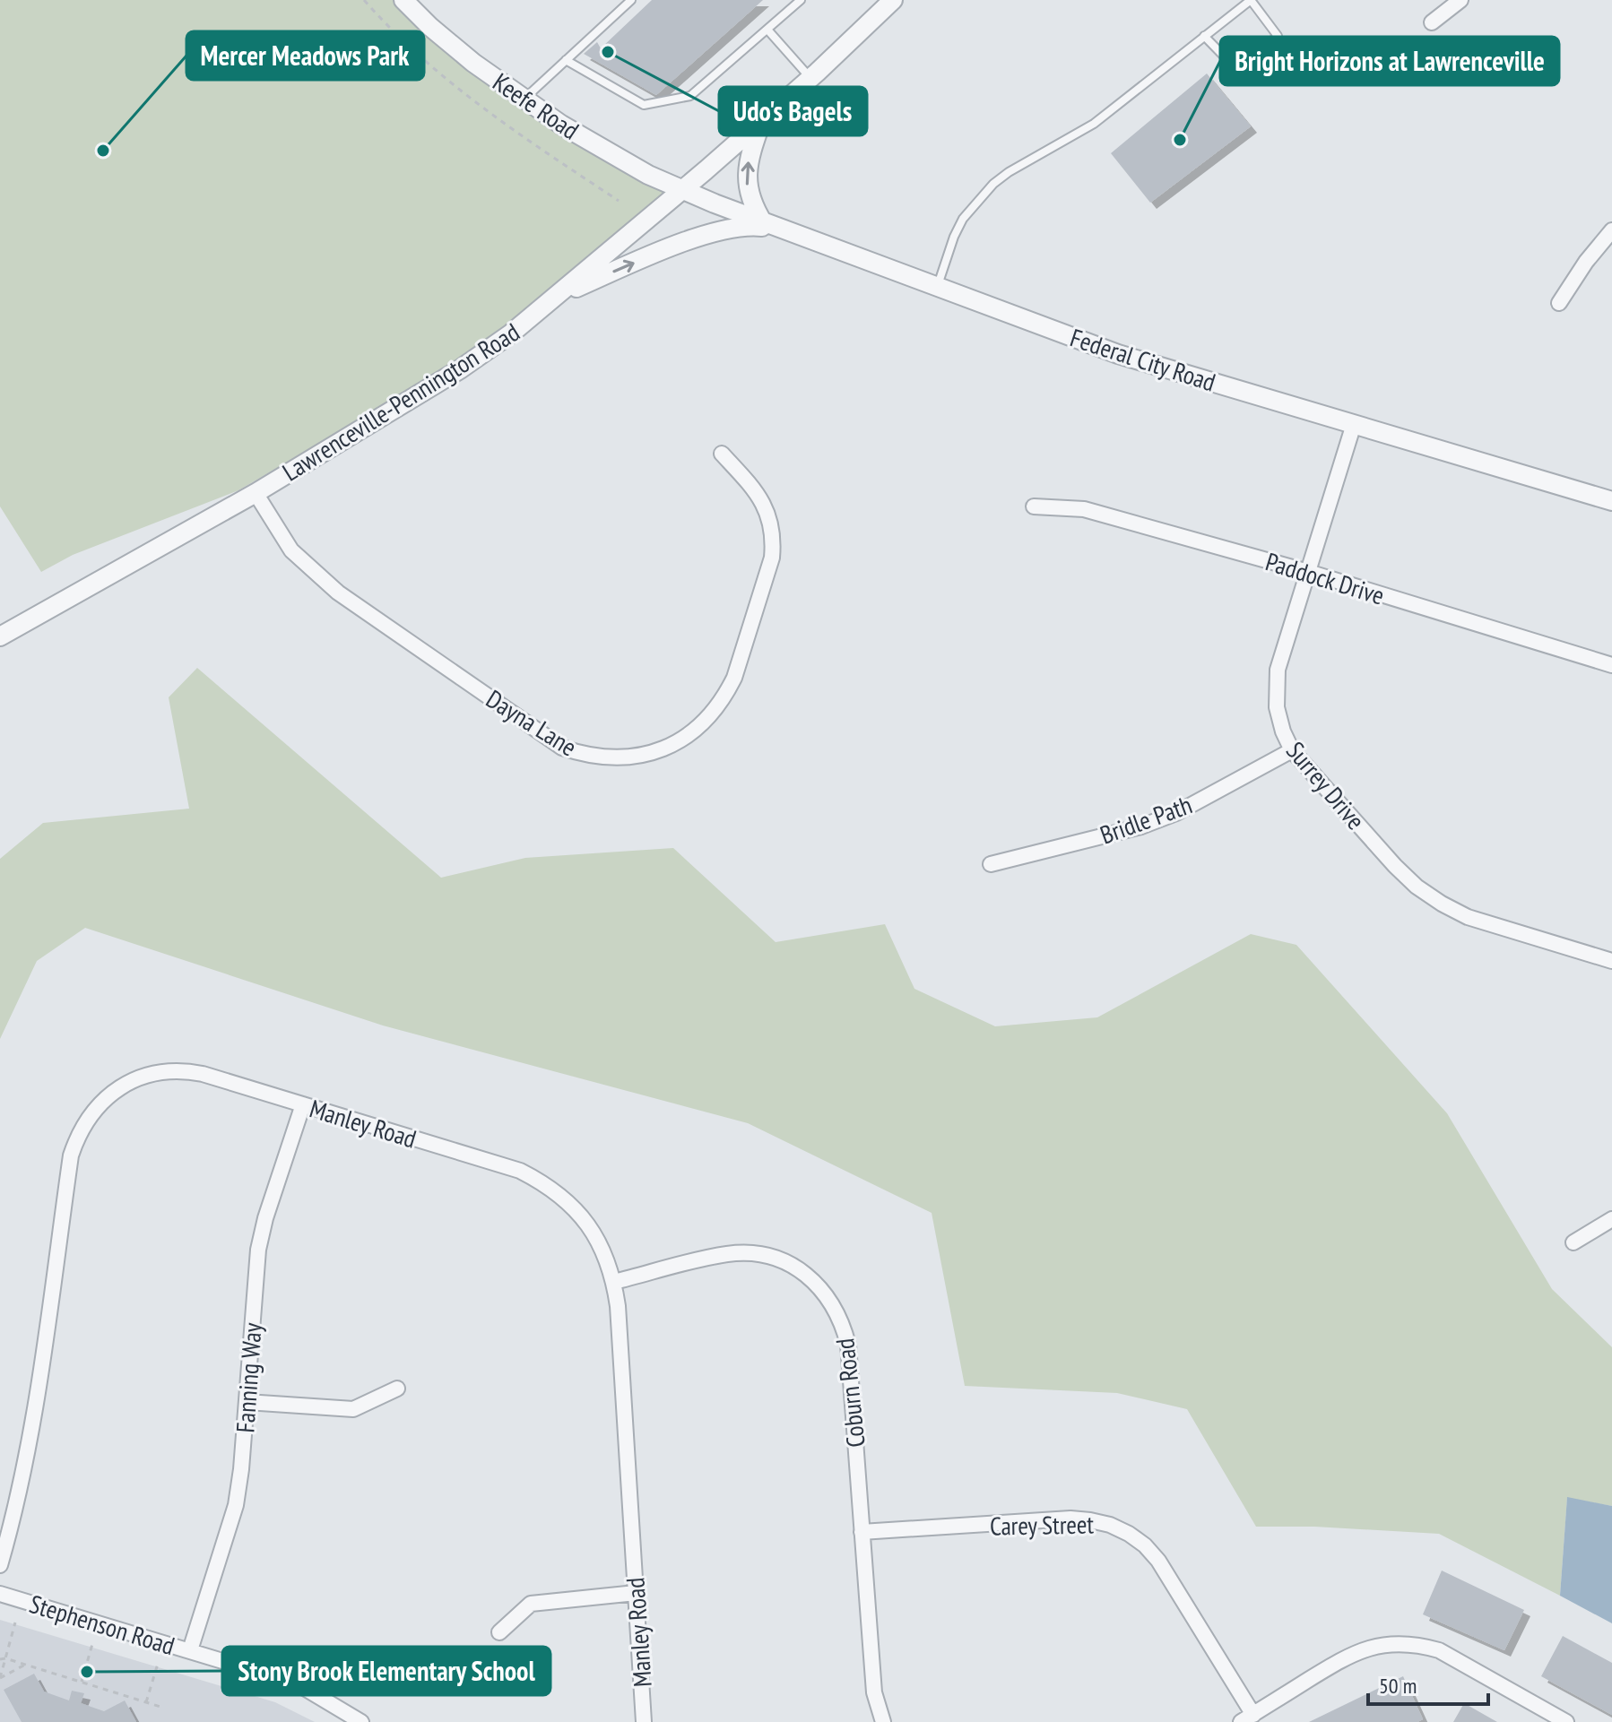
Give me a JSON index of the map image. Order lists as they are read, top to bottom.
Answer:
{
  "streets": {
    "street": [
      "Keefe Road",
      "Federal City Road",
      "Lawrenceville-Pennington Road",
      "Paddock Drive",
      "Dayna Lane",
      "Surrey Drive",
      "Bridle Path",
      "Manley Road",
      "Fanning Way",
      "Coburn Road",
      "Carey Street",
      "Stephenson Road"
    ]
  },
  "crossings": [
    ["Keefe Road", "Federal City Road"],
    ["Keefe Road", "Lawrenceville-Pennington Road"],
    ["Federal City Road", "Lawrenceville-Pennington Road"],
    ["Federal City Road", "Surrey Drive"],
    ["Lawrenceville-Pennington Road", "Dayna Lane"],
    ["Paddock Drive", "Surrey Drive"],
    ["Surrey Drive", "Bridle Path"],
    ["Manley Road", "Fanning Way"],
    ["Manley Road", "Coburn Road"],
    ["Fanning Way", "Stephenson Road"],
    ["Coburn Road", "Carey Street"]
  ],
  "places": [
    "Udo's Bagels",
    "Bright Horizons at Lawrenceville",
    "Mercer Meadows Park",
    "Stony Brook Elementary School"
  ],
  "scale_bar": "50 m"
}
